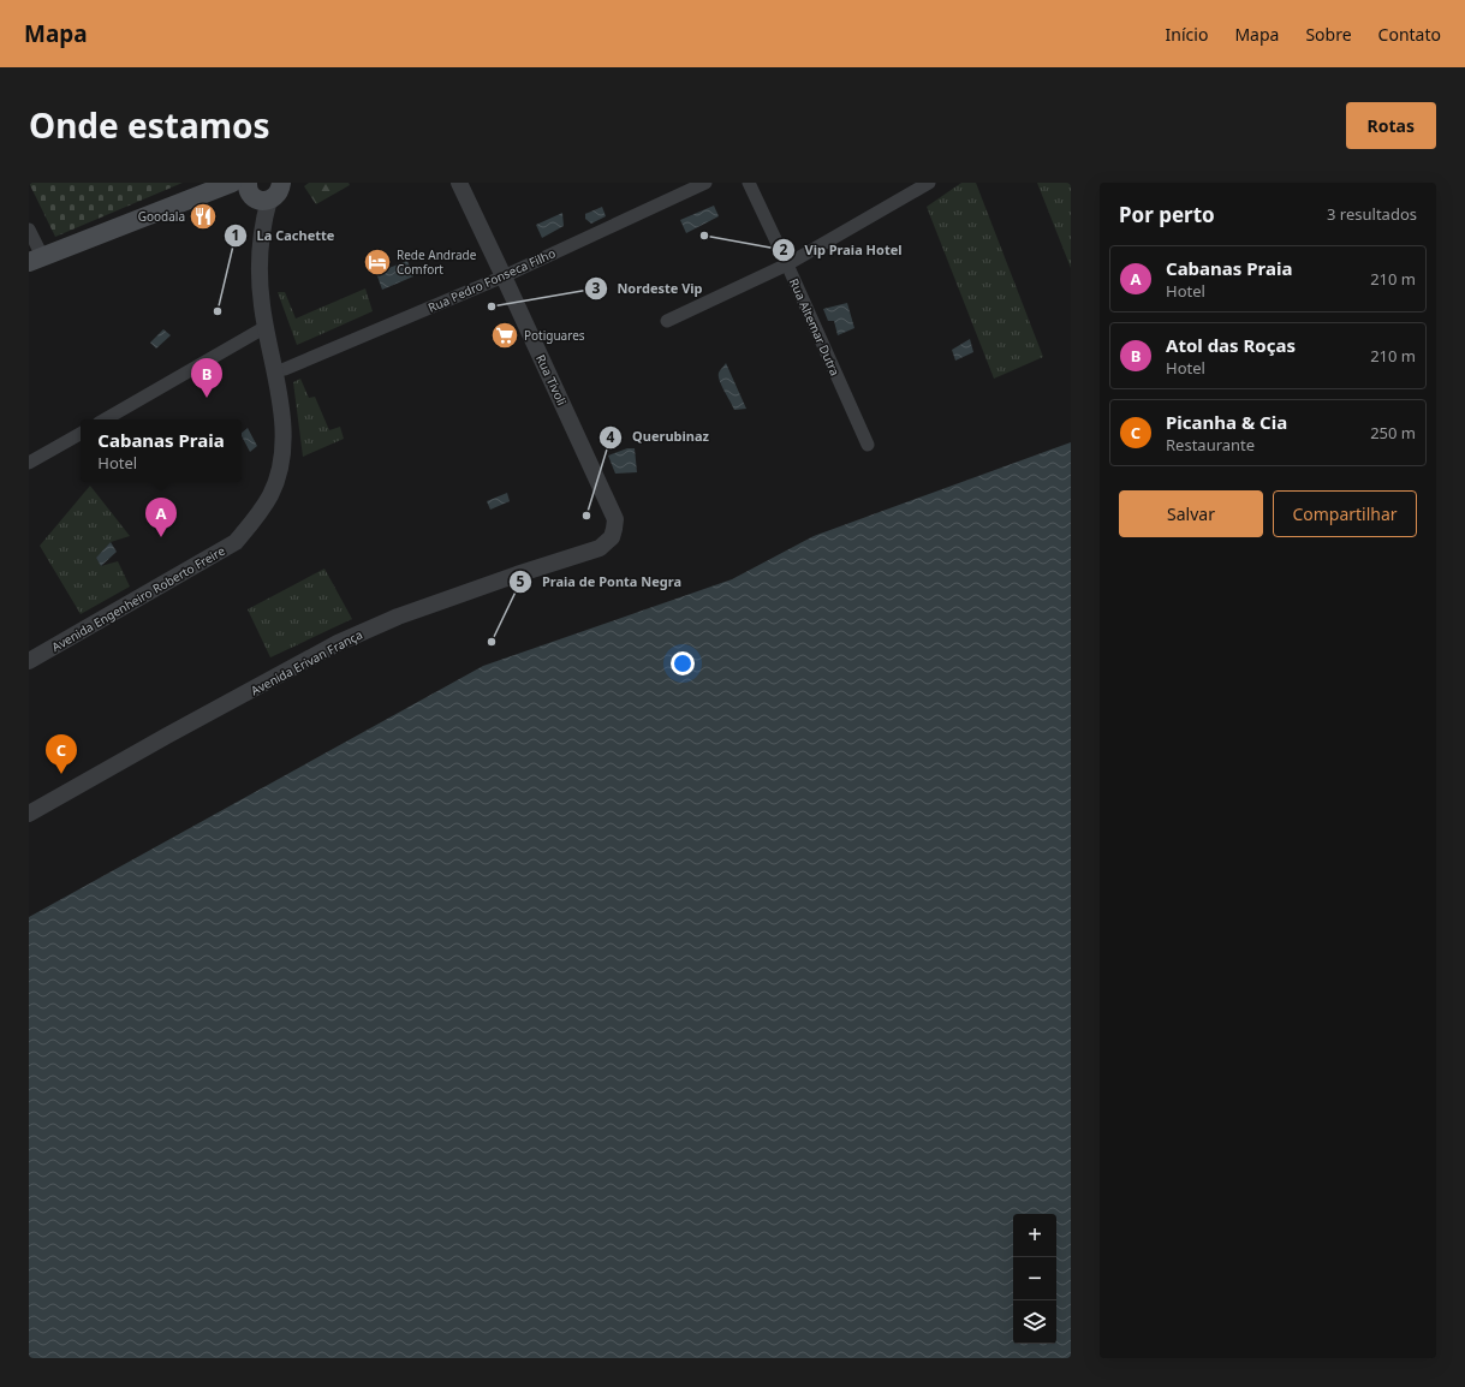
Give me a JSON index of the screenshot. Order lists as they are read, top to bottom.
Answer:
{
  "streets": {
    "street": [
      "Rua Pedro Fonseca Filho",
      "Rua Altemar Dutra",
      "Rua Tivoli",
      "Avenida Engenheiro Roberto Freire",
      "Avenida Erivan França"
    ]
  },
  "crossings": [
    ["Rua Pedro Fonseca Filho", "Rua Tivoli"],
    ["Rua Pedro Fonseca Filho", "Avenida Engenheiro Roberto Freire"],
    ["Rua Tivoli", "Avenida Erivan França"]
  ],
  "places": {
    "restaurant": ["Goodala"],
    "other": [
      "Vip Praia Hotel",
      "Nordeste Vip",
      "La Cachette",
      "Querubinaz",
      "Praia de Ponta Negra"
    ],
    "hotel": ["Rede Andrade Comfort"],
    "supermarket": ["Potiguares"]
  },
  "page": {
    "header": "Mapa",
    "nav": [
      "Início",
      "Mapa",
      "Sobre",
      "Contato"
    ],
    "title": "Onde estamos",
    "buttons": [
      "Rotas",
      ["Salvar", "Compartilhar"]
    ],
    "heading": ["Por perto", "3 resultados"],
    "list": [
      {
        "mark": "A",
        "name": "Cabanas Praia",
        "note": "Hotel",
        "value": "210 m"
      },
      {
        "mark": "B",
        "name": "Atol das Roças",
        "note": "Hotel",
        "value": "210 m"
      },
      {
        "mark": "C",
        "name": "Picanha & Cia",
        "note": "Restaurante",
        "value": "250 m"
      }
    ],
    "pins": ["B", "A", "C"],
    "popup": ["Cabanas Praia", "Hotel"],
    "map_buttons": ["+", "−"]
  }
}
